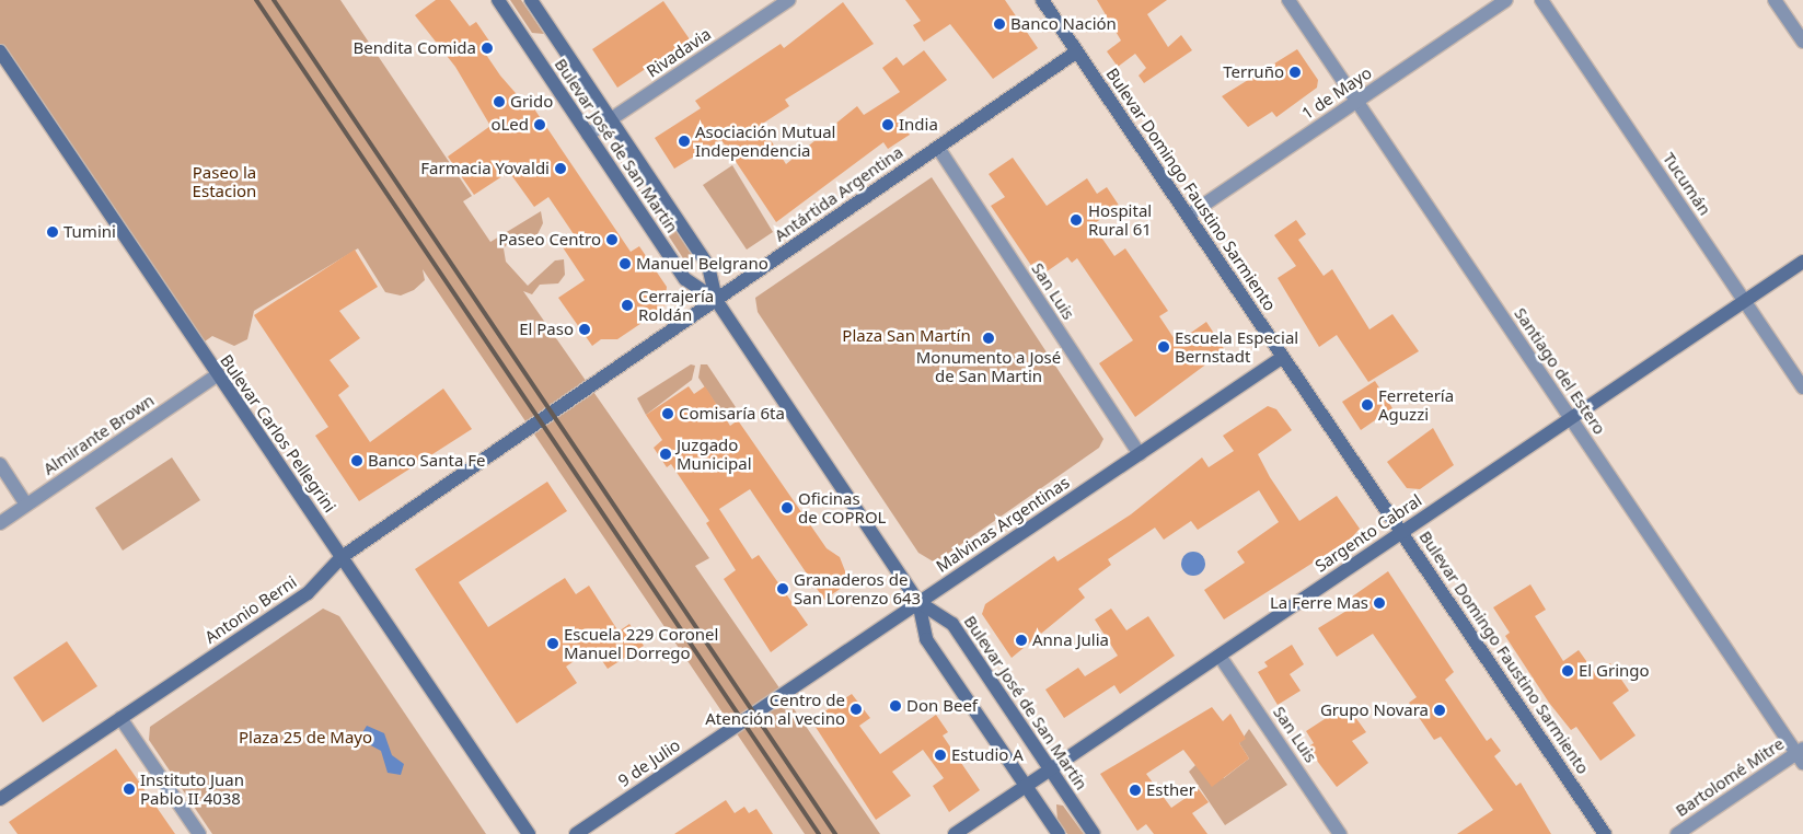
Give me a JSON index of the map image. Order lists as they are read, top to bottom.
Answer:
{
  "streets": {
    "main road": [
      "Bulevar José de San Martín",
      "Bulevar Domingo Faustino Sarmiento",
      "Antártida Argentina",
      "Bulevar Carlos Pellegrini",
      "Malvinas Argentinas",
      "Sargento Cabral",
      "Antonio Berni",
      "9 de Julio"
    ],
    "street": [
      "Rivadavia",
      "1 de Mayo",
      "Tucumán",
      "San Luis",
      "Santiago del Estero",
      "Almirante Brown",
      "Bartolomé Mitre"
    ]
  },
  "crossings": [
    ["Rivadavia", "Bulevar José de San Martín"],
    ["1 de Mayo", "Bulevar Domingo Faustino Sarmiento"],
    ["1 de Mayo", "Santiago del Estero"],
    ["Bulevar José de San Martín", "Antártida Argentina"],
    ["Bulevar José de San Martín", "Malvinas Argentinas"],
    ["Bulevar José de San Martín", "Sargento Cabral"],
    ["Tucumán", "Sargento Cabral"],
    ["Bulevar Domingo Faustino Sarmiento", "Antártida Argentina"],
    ["Bulevar Domingo Faustino Sarmiento", "Malvinas Argentinas"],
    ["Bulevar Domingo Faustino Sarmiento", "Sargento Cabral"],
    ["Antártida Argentina", "San Luis"],
    ["Antártida Argentina", "Antonio Berni"],
    ["San Luis", "Malvinas Argentinas"],
    ["San Luis", "Sargento Cabral"],
    ["Santiago del Estero", "Sargento Cabral"],
    ["Santiago del Estero", "Bartolomé Mitre"],
    ["Bulevar Carlos Pellegrini", "Almirante Brown"],
    ["Bulevar Carlos Pellegrini", "Antonio Berni"],
    ["Malvinas Argentinas", "9 de Julio"]
  ],
  "parks": ["Paseo la Estacion", "Plaza San Martín", "Plaza 25 de Mayo"],
  "places": [
    "Banco Nación",
    "Bendita Comida",
    "Terruño",
    "Grido",
    "oLed",
    "India",
    "Asociación Mutual Independencia",
    "Farmacia Yovaldi",
    "Hospital Rural 61",
    "Tumini",
    "Paseo Centro",
    "Manuel Belgrano",
    "Cerrajería Roldán",
    "El Paso",
    "Monumento a José de San Martin",
    "Escuela Especial Bernstadt",
    "Ferretería Aguzzi",
    "Comisaría 6ta",
    "Juzgado Municipal",
    "Banco Santa Fe",
    "Oficinas de COPROL",
    "Granaderos de San Lorenzo 643",
    "La Ferre Mas",
    "Anna Julia",
    "Escuela 229 Coronel Manuel Dorrego",
    "El Gringo",
    "Don Beef",
    "Centro de Atención al vecino",
    "Grupo Novara",
    "Estudio A",
    "Instituto Juan Pablo II 4038",
    "Esther"
  ]
}
